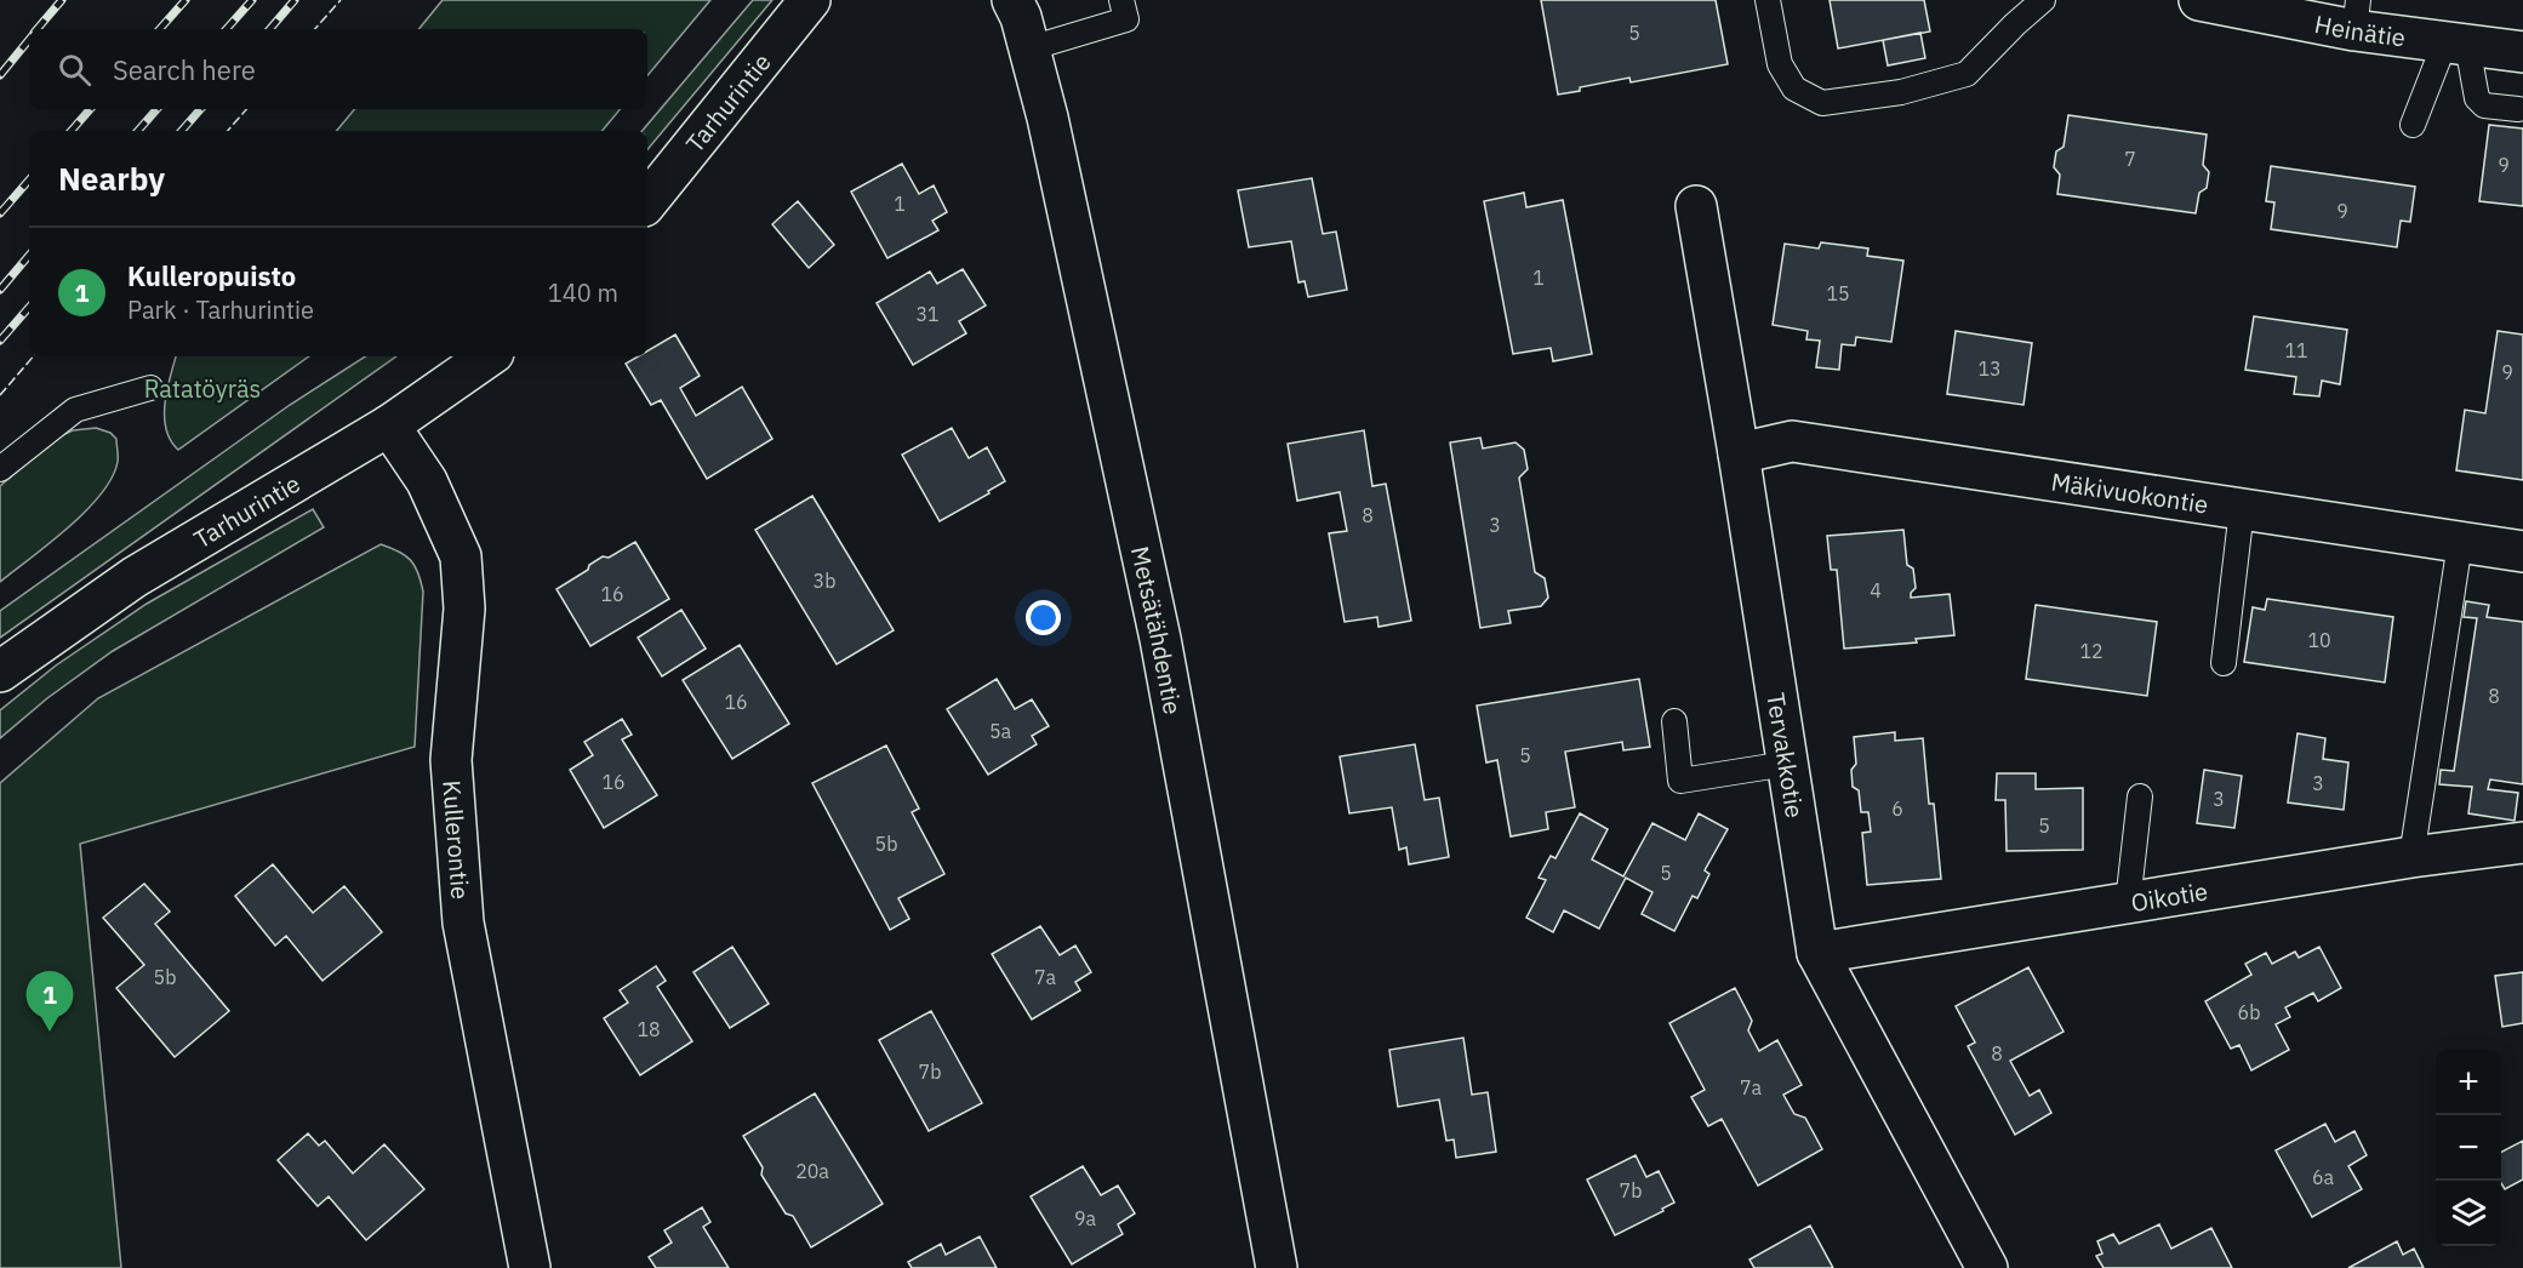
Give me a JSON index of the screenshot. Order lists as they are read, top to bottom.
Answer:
{
  "streets": {
    "street": [
      "Heinätie",
      "Tarhurintie",
      "Mäkivuokontie",
      "Metsätähdentie",
      "Tervakkotie",
      "Kullerontie",
      "Oikotie"
    ]
  },
  "crossings": [
    ["Tarhurintie", "Kullerontie"],
    ["Mäkivuokontie", "Tervakkotie"],
    ["Tervakkotie", "Oikotie"]
  ],
  "parks": ["Ratatöyräs"],
  "house_numbers": [
    "5",
    "7",
    "9",
    "1",
    "9",
    "1",
    "15",
    "31",
    "11",
    "13",
    "9",
    "8",
    "3",
    "3b",
    "4",
    "16",
    "10",
    "12",
    "8",
    "16",
    "5a",
    "5",
    "16",
    "3",
    "3",
    "6",
    "5",
    "5b",
    "5",
    "5b",
    "7a",
    "6b",
    "18",
    "8",
    "7b",
    "7a",
    "20a",
    "6a",
    "7b",
    "9a"
  ],
  "page": {
    "search": "Search here",
    "heading": "Nearby",
    "list": [
      {
        "mark": "1",
        "name": "Kulleropuisto",
        "note": "Park · Tarhurintie",
        "value": "140 m"
      }
    ],
    "pins": "1",
    "map_buttons": ["+", "−"]
  }
}
